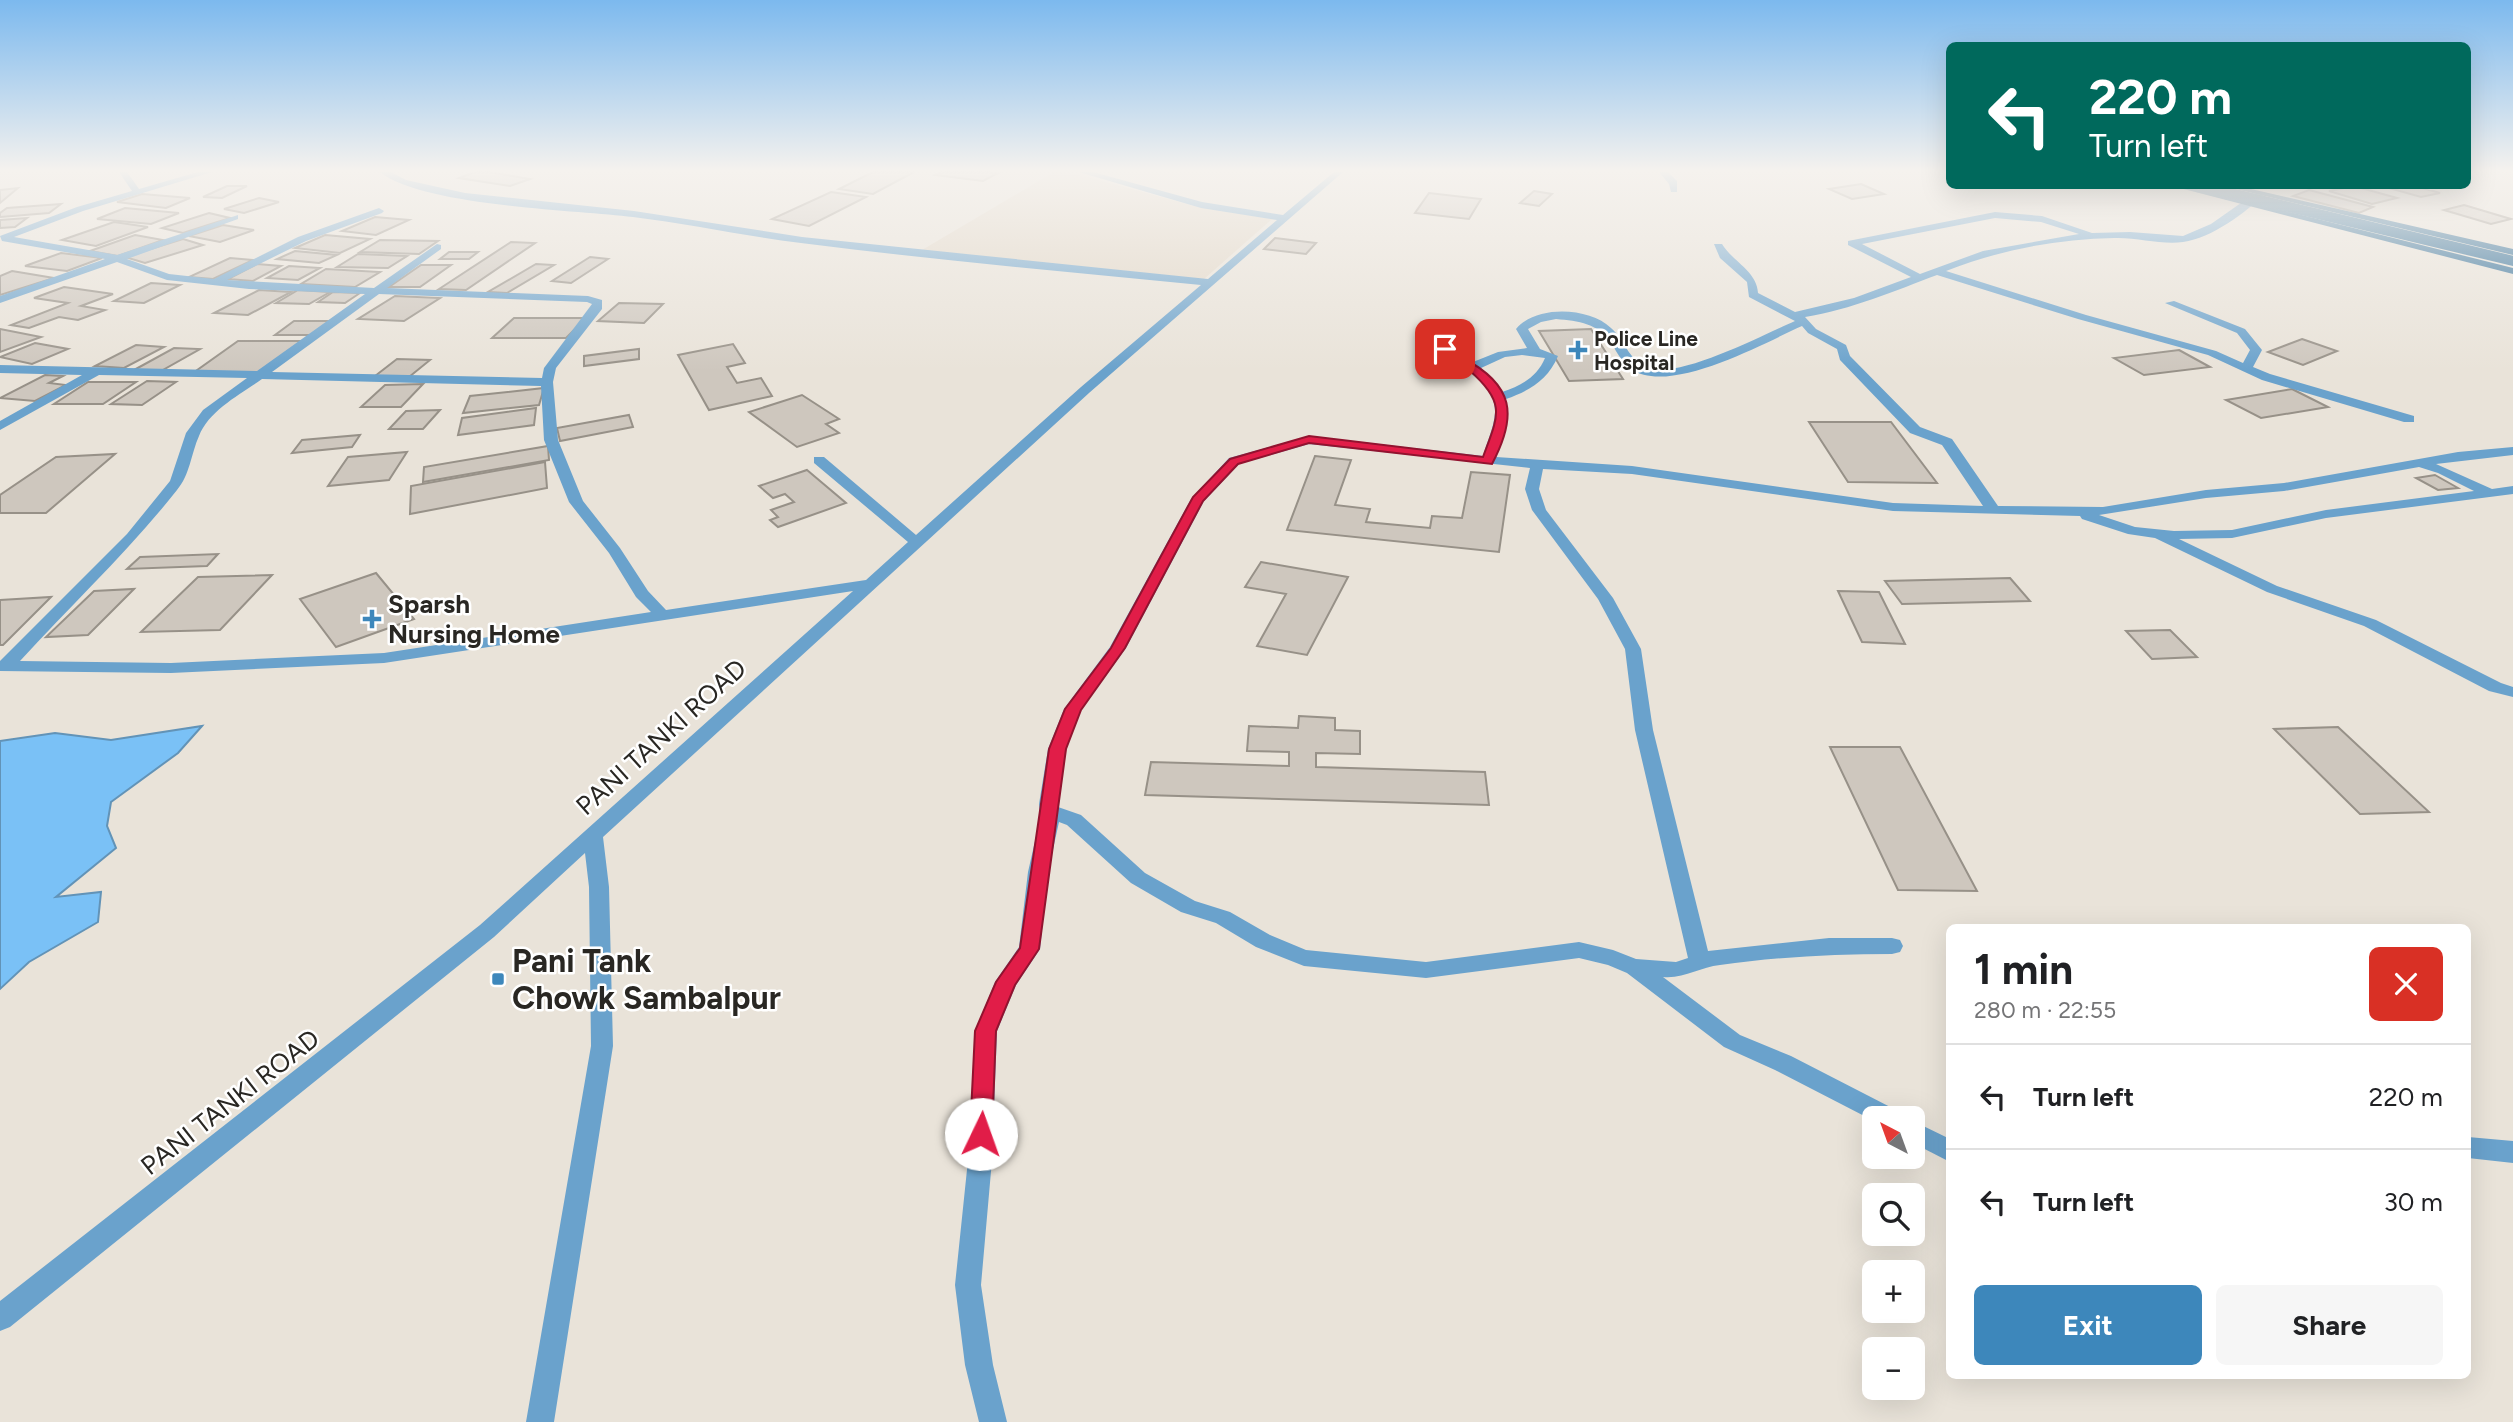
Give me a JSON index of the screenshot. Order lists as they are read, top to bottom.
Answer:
{
  "streets": {
    "street": ["PANI TANKI ROAD"]
  },
  "places": {
    "health": ["Police Line Hospital", "Sparsh Nursing Home"],
    "transit": ["Pani Tank Chowk Sambalpur"]
  },
  "north": "top left",
  "page": {
    "turn": ["220 m", "Turn left"],
    "heading": ["1 min", "280 m · 22:55"],
    "list": [
      {
        "name": "Turn left",
        "value": "220 m"
      },
      {
        "name": "Turn left",
        "value": "30 m"
      }
    ],
    "map_buttons": ["+", "−"],
    "buttons": ["Exit", "Share"]
  }
}
